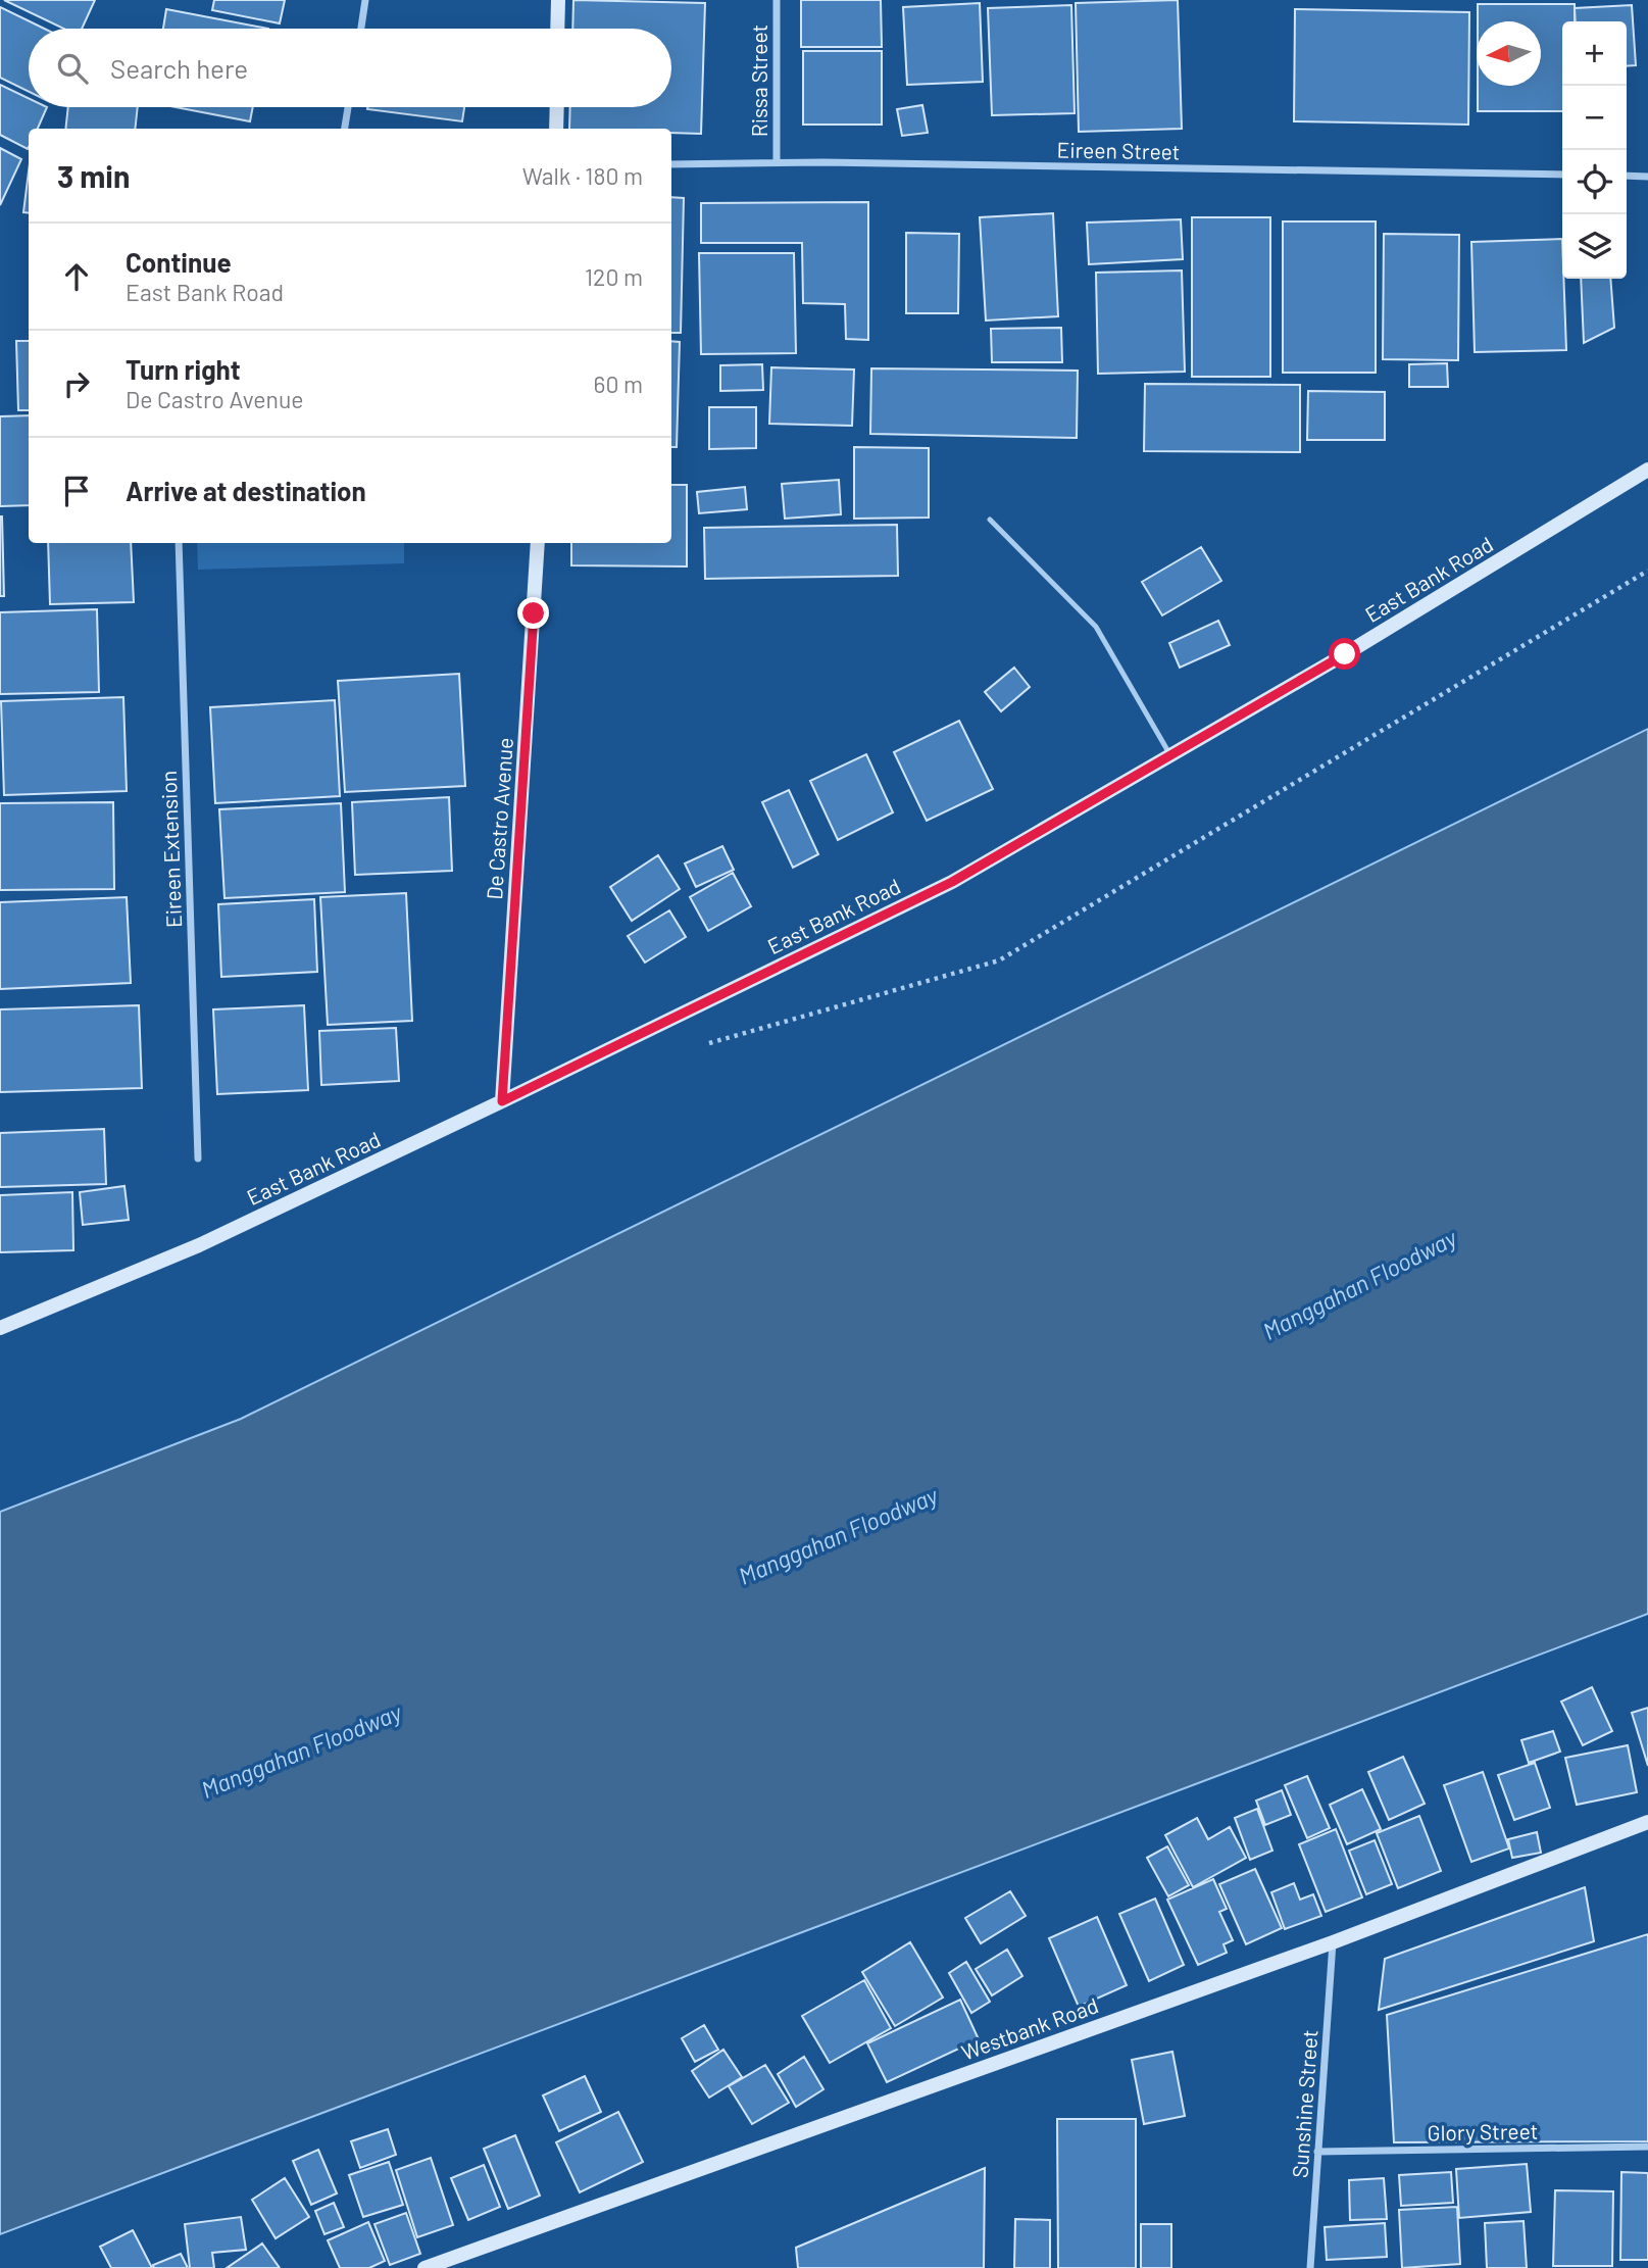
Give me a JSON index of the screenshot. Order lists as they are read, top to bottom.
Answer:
{
  "streets": {
    "street": [
      "Rissa Street",
      "Eireen Street",
      "East Bank Road",
      "De Castro Avenue",
      "Eireen Extension",
      "Westbank Road",
      "Sunshine Street",
      "Glory Street"
    ]
  },
  "crossings": [
    ["Rissa Street", "Eireen Street"],
    ["East Bank Road", "De Castro Avenue"],
    ["Westbank Road", "Sunshine Street"],
    ["Sunshine Street", "Glory Street"]
  ],
  "water": ["Manggahan Floodway"],
  "north": "left",
  "page": {
    "map_buttons": ["+", "−"],
    "search": "Search here",
    "heading": ["3 min", "Walk · 180 m"],
    "list": [
      ["Continue", "East Bank Road", "120 m"],
      ["Turn right", "De Castro Avenue", "60 m"],
      "Arrive at destination"
    ]
  }
}
